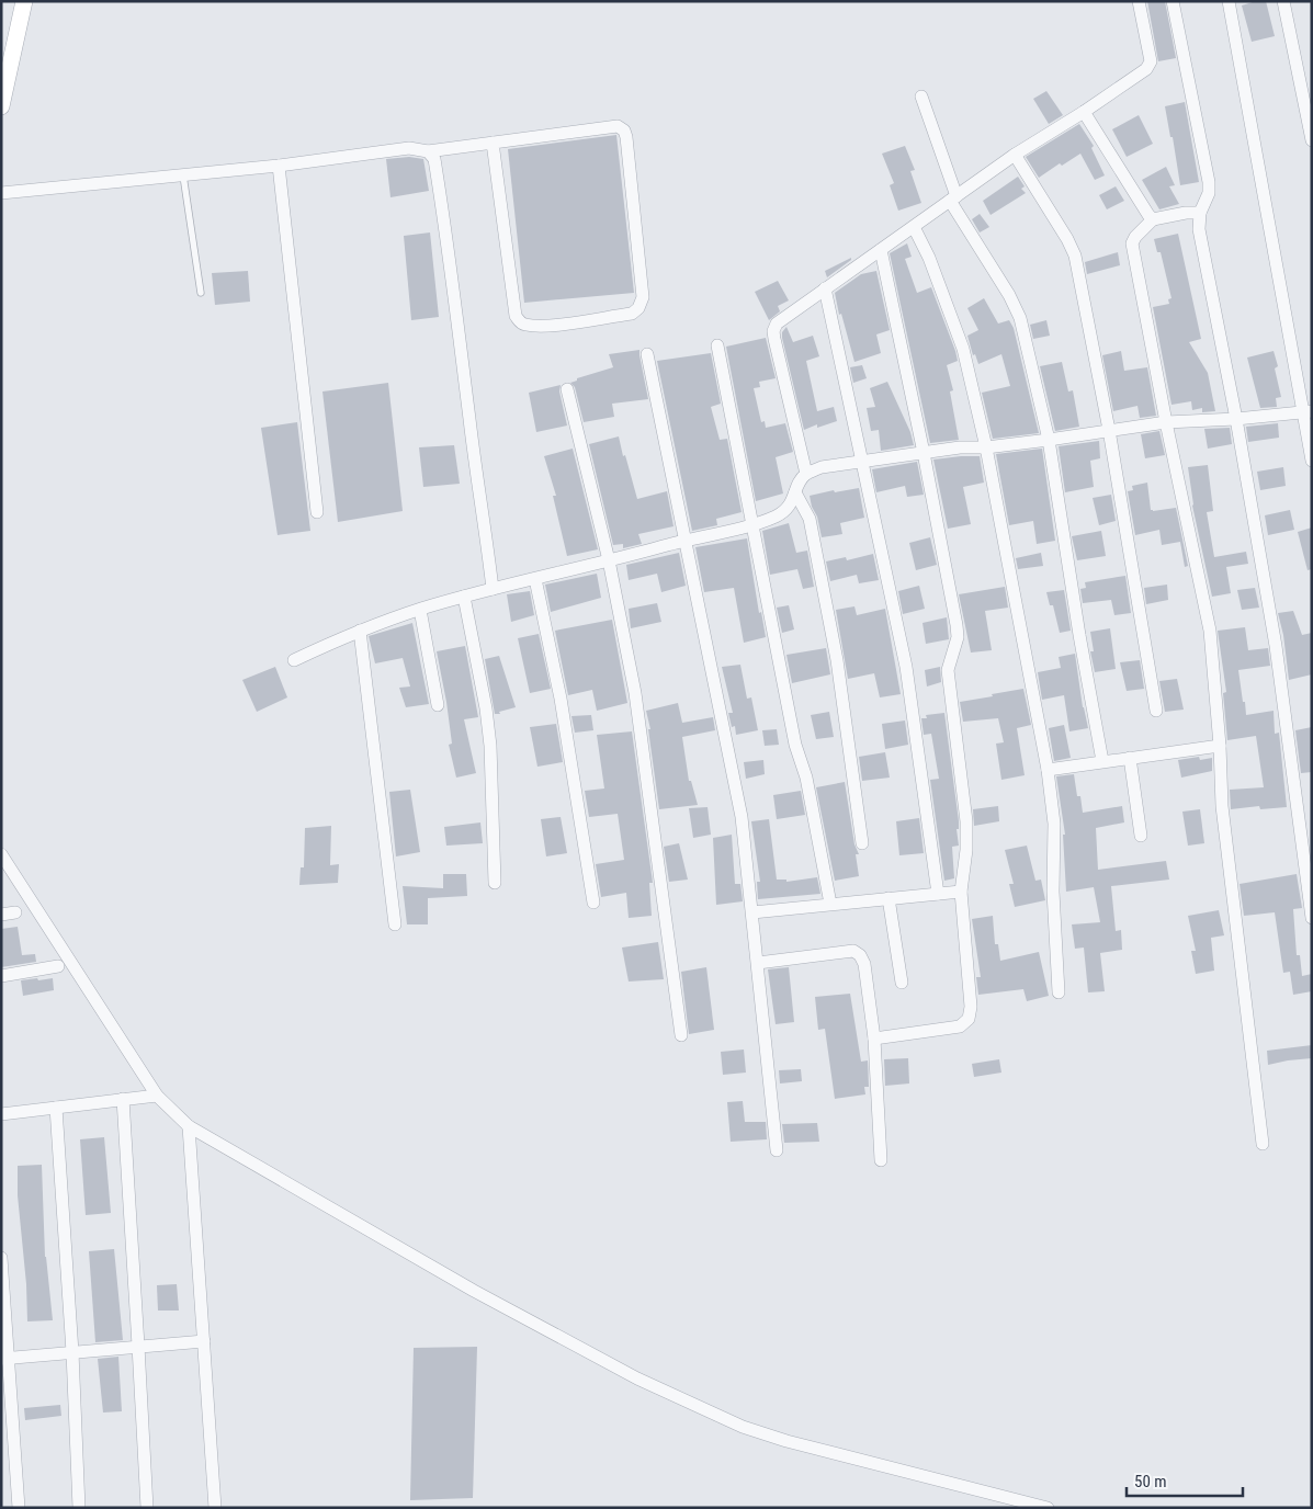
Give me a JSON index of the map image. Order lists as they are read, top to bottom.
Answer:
{
  "scale_bar": "50 m"
}
